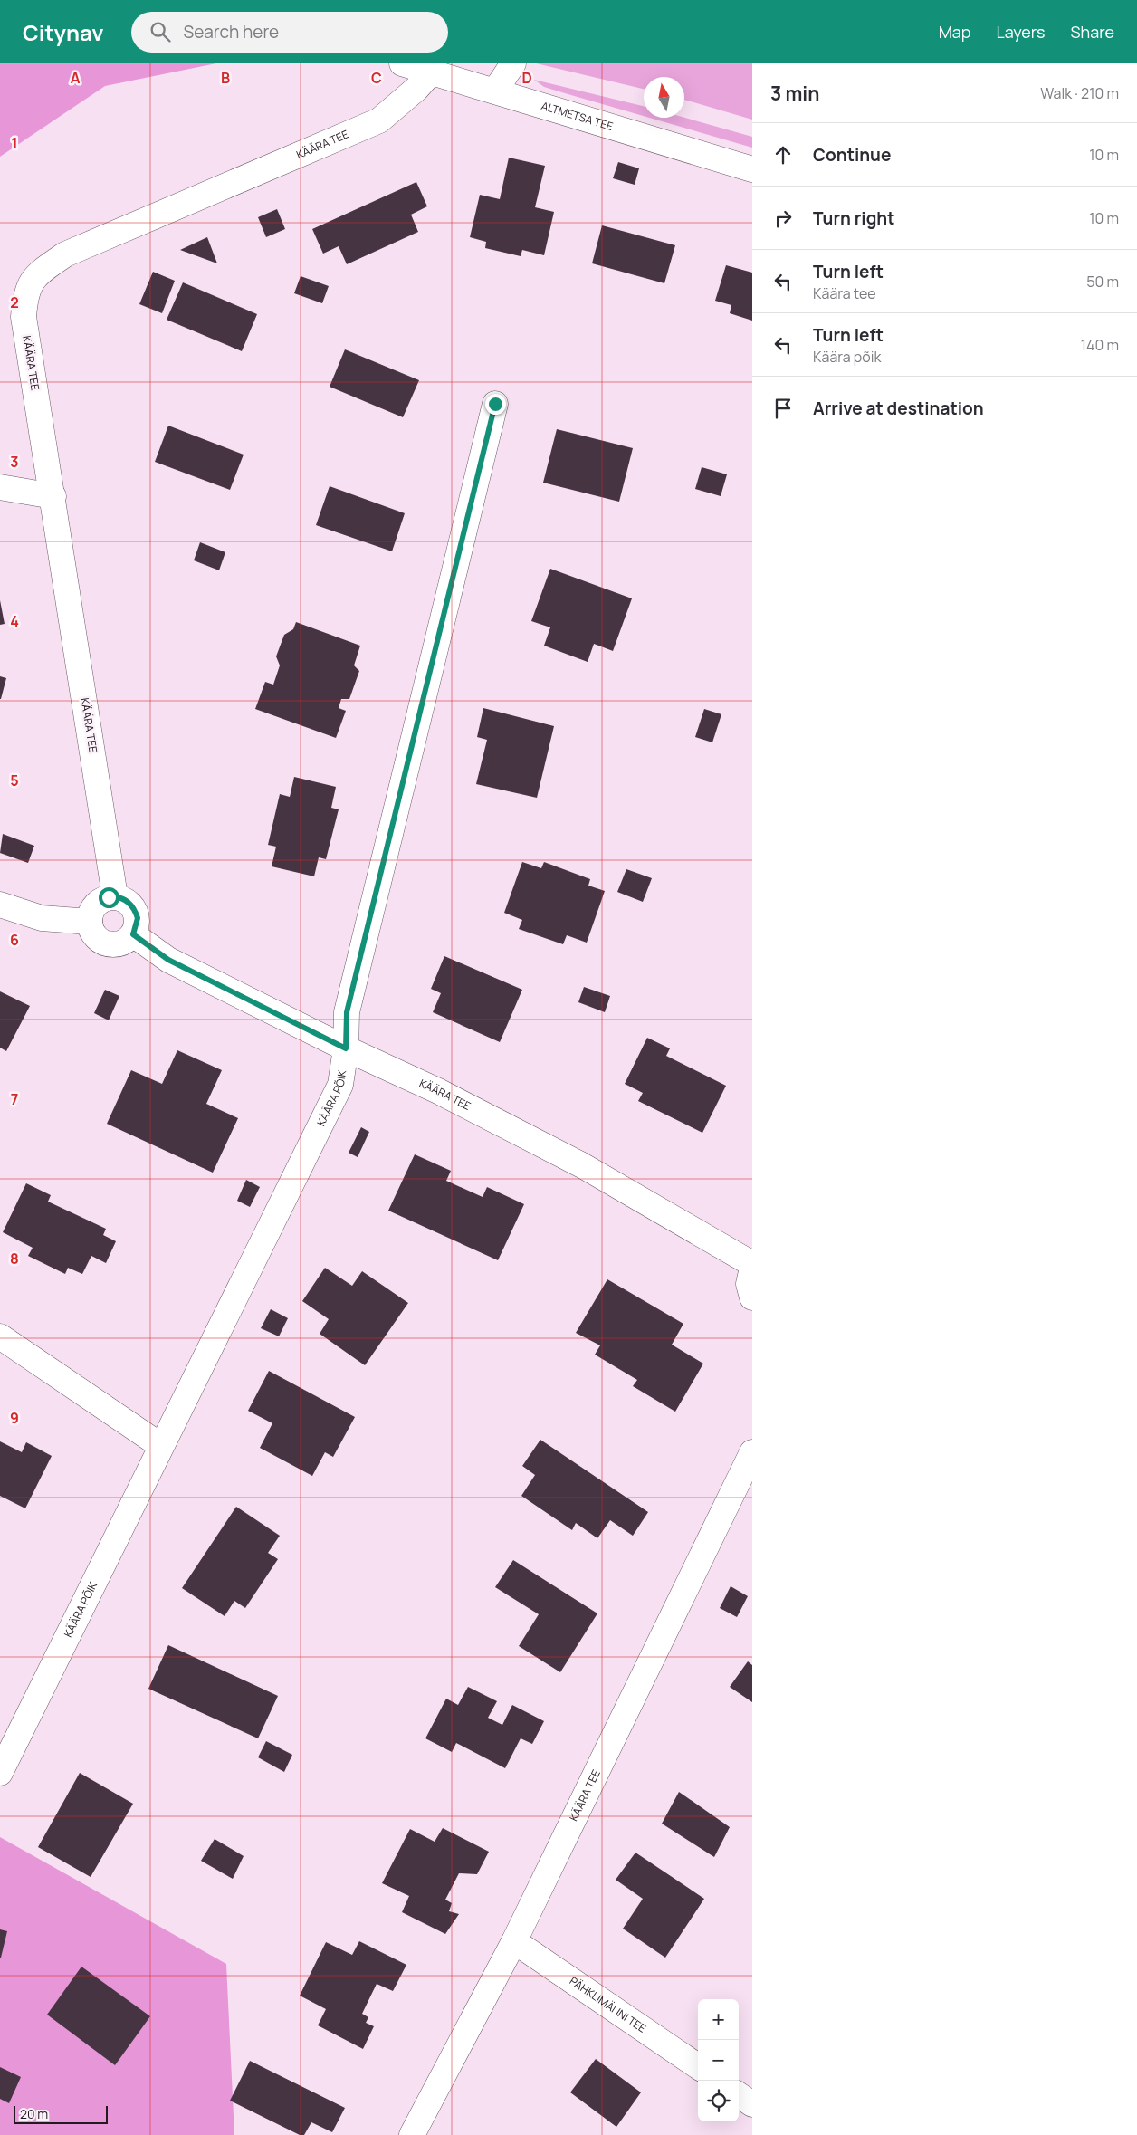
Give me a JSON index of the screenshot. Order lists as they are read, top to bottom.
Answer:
{
  "streets": {
    "street": [
      "ALTMETSA TEE",
      "KÄÄRA TEE",
      "KÄÄRA PÕIK",
      "PÄHKLIMÄNNI TEE"
    ]
  },
  "crossings": [
    ["ALTMETSA TEE", "KÄÄRA TEE"],
    ["KÄÄRA TEE", "KÄÄRA PÕIK"],
    ["KÄÄRA TEE", "PÄHKLIMÄNNI TEE"]
  ],
  "scale_bar": "20 m",
  "north": "top",
  "page": {
    "header": "Citynav",
    "search": "Search here",
    "nav": ["Map", "Layers", "Share"],
    "heading": ["3 min", "Walk · 210 m"],
    "list": [
      ["Continue", "10 m"],
      ["Turn right", "10 m"],
      ["Turn left", "Käära tee", "50 m"],
      ["Turn left", "Käära põik", "140 m"],
      "Arrive at destination"
    ],
    "map_buttons": ["+", "−"],
    "scale": "20 m"
  },
  "grid": {
    "columns": [
      "A",
      "B",
      "C",
      "D"
    ],
    "rows": [
      "1",
      "2",
      "3",
      "4",
      "5",
      "6",
      "7",
      "8",
      "9"
    ]
  }
}
